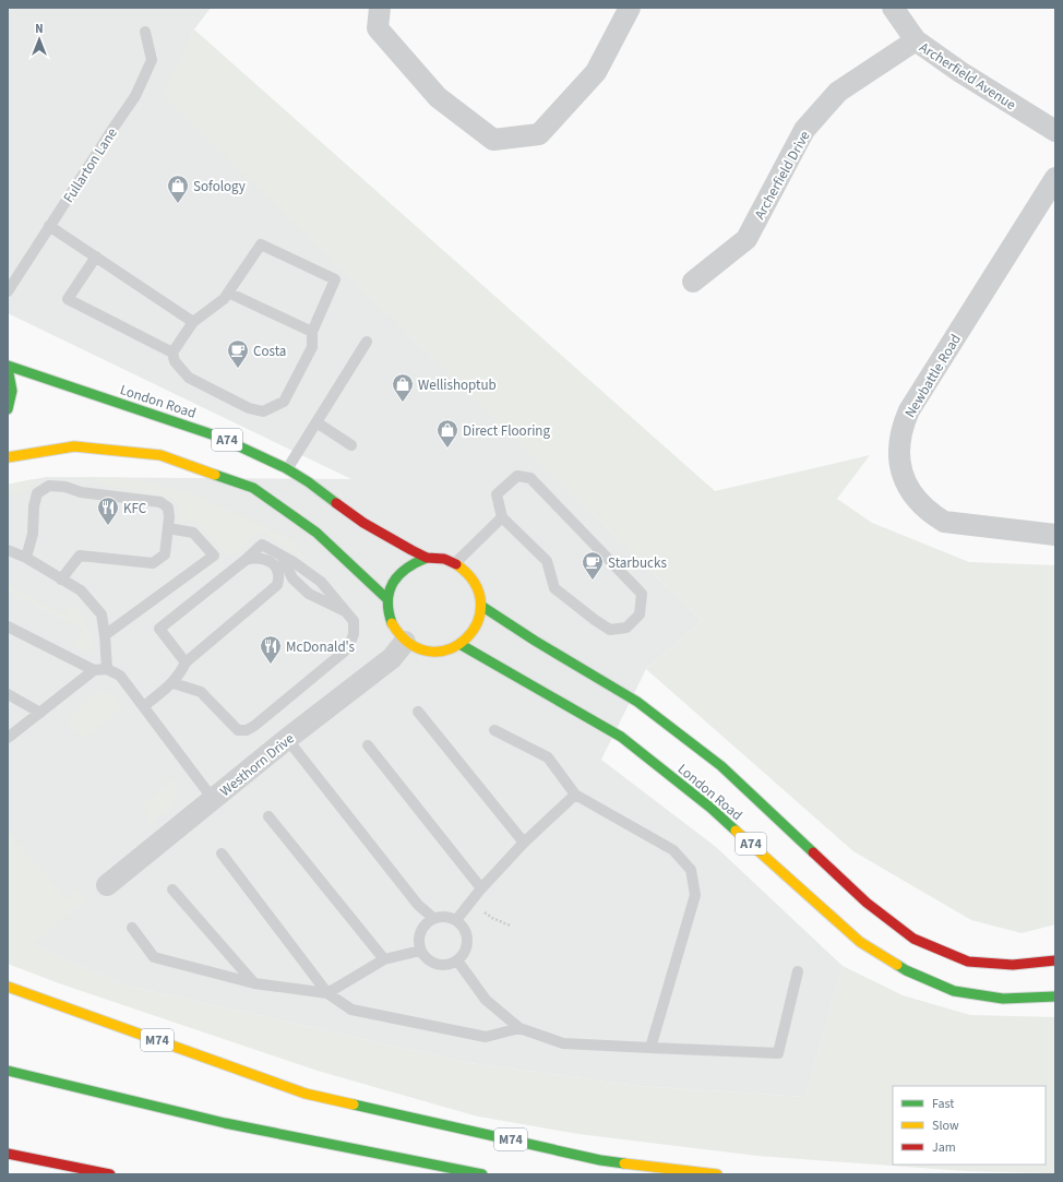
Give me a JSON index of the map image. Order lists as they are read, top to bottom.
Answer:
{
  "streets": {
    "main road": ["London Road", "A74", "M74"],
    "street": [
      "Archerfield Avenue",
      "Archerfield Drive",
      "Newbattle Road",
      "Westhorn Drive"
    ],
    "lane": ["Fullarton Lane"]
  },
  "crossings": [
    ["Archerfield Avenue", "Archerfield Drive"],
    ["London Road", "Westhorn Drive"]
  ],
  "places": {
    "shop": ["Sofology", "Wellishoptub", "Direct Flooring"],
    "cafe": ["Costa", "Starbucks"],
    "restaurant": ["KFC", "McDonald's"]
  },
  "legend": ["Fast", "Slow", "Jam"],
  "north": "top"
}
